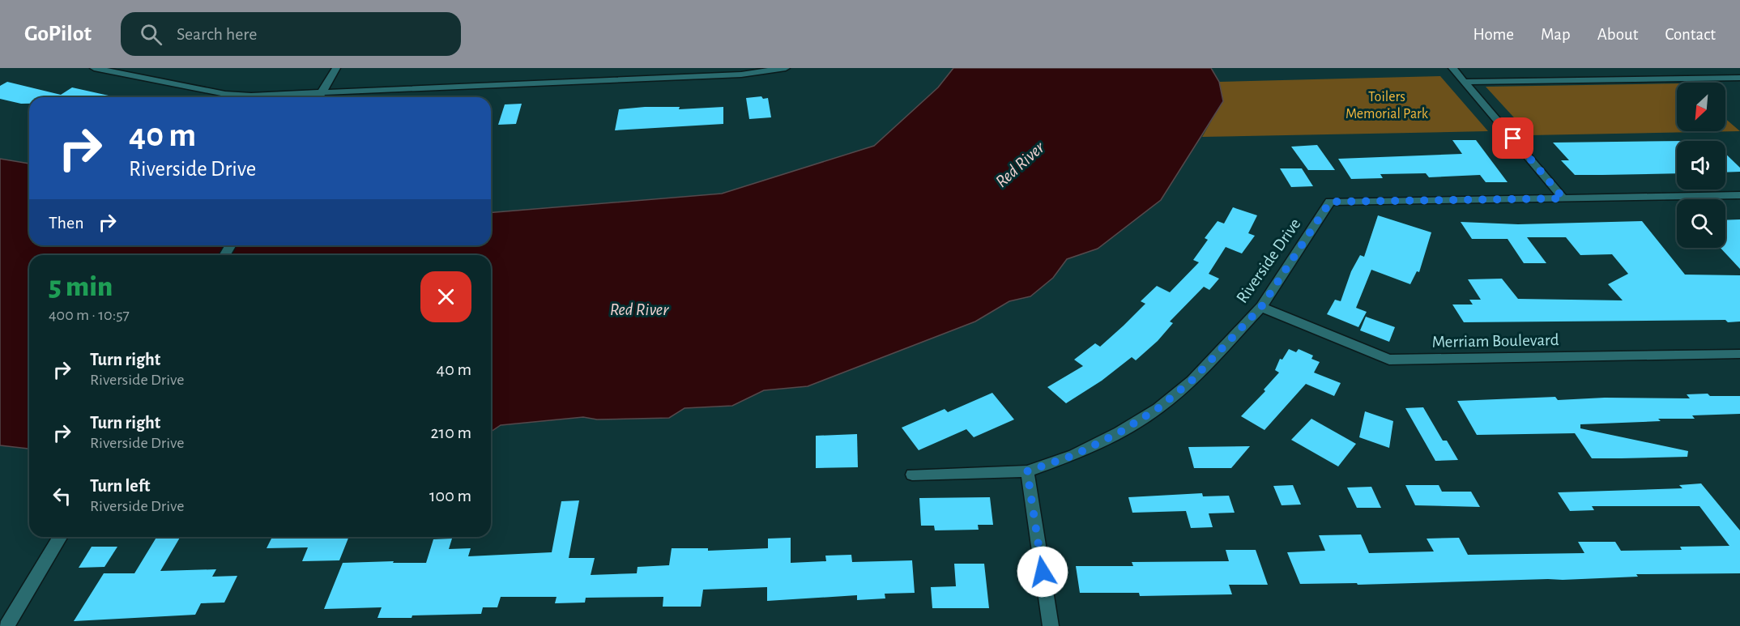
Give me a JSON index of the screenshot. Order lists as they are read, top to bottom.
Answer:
{
  "streets": {
    "street": ["Riverside Drive", "Merriam Boulevard"]
  },
  "crossings": [
    ["Riverside Drive", "Merriam Boulevard"]
  ],
  "water": ["Red River"],
  "parks": ["Toilers Memorial Park"],
  "north": "bottom left",
  "page": {
    "header": "GoPilot",
    "search": "Search here",
    "nav": [
      "Home",
      "Map",
      "About",
      "Contact"
    ],
    "turn": ["40 m", "Riverside Drive"],
    "then": "Then",
    "heading": ["5 min", "400 m · 10:57"],
    "list": [
      {
        "name": "Turn right",
        "note": "Riverside Drive",
        "value": "40 m"
      },
      {
        "name": "Turn right",
        "note": "Riverside Drive",
        "value": "210 m"
      },
      {
        "name": "Turn left",
        "note": "Riverside Drive",
        "value": "100 m"
      }
    ]
  }
}
